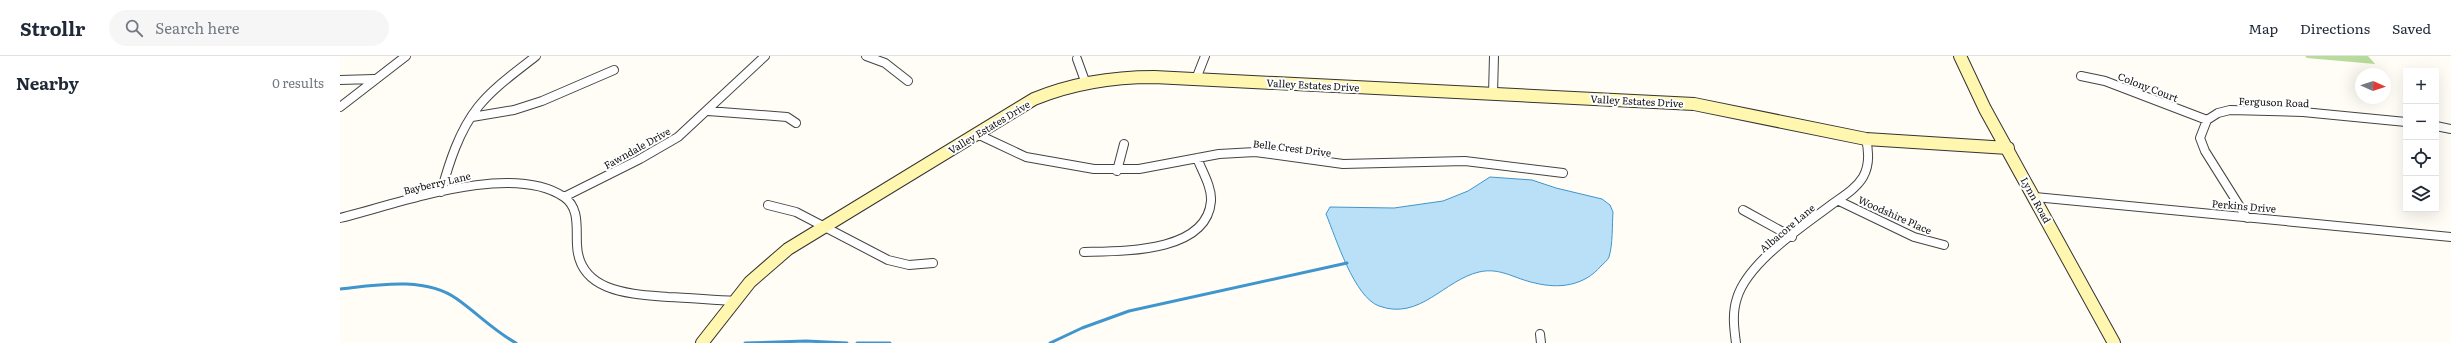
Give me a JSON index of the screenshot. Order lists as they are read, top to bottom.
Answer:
{
  "streets": {
    "street": [
      "Valley Estates Drive",
      "Colony Court",
      "Ferguson Road",
      "Fawndale Drive",
      "Belle Crest Drive",
      "Bayberry Lane",
      "Lynn Road",
      "Perkins Drive",
      "Woodshire Place",
      "Albacore Lane"
    ]
  },
  "crossings": [
    ["Valley Estates Drive", "Belle Crest Drive"],
    ["Valley Estates Drive", "Bayberry Lane"],
    ["Valley Estates Drive", "Lynn Road"],
    ["Valley Estates Drive", "Albacore Lane"],
    ["Colony Court", "Ferguson Road"],
    ["Fawndale Drive", "Bayberry Lane"],
    ["Lynn Road", "Perkins Drive"],
    ["Woodshire Place", "Albacore Lane"]
  ],
  "north": "right",
  "page": {
    "header": "Strollr",
    "search": "Search here",
    "nav": ["Map", "Directions", "Saved"],
    "heading": ["Nearby", "0 results"],
    "map_buttons": ["+", "−"]
  }
}
